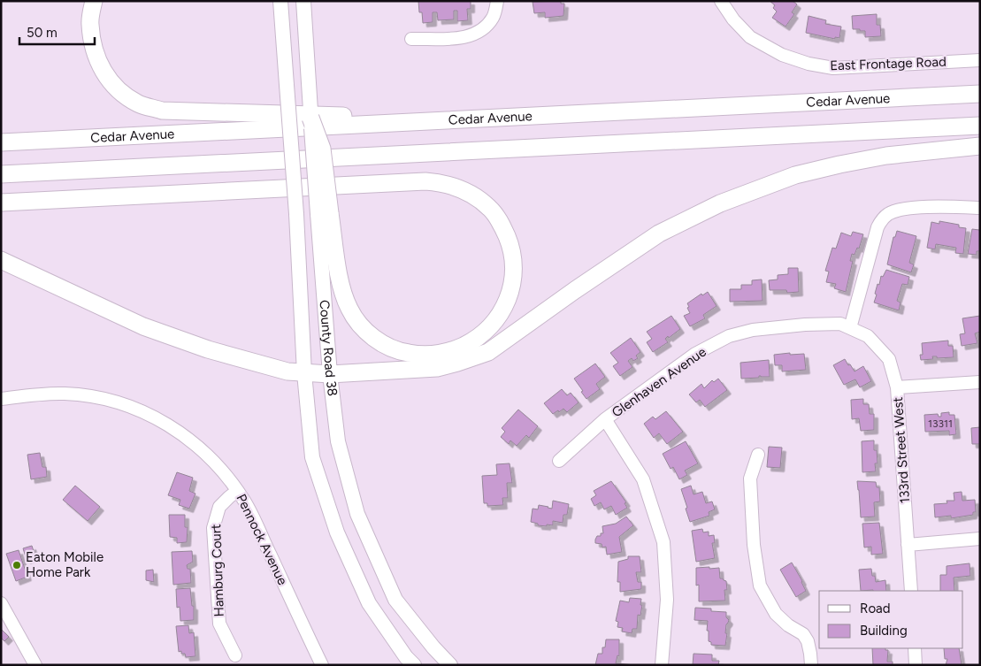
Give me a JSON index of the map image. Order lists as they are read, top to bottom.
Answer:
{
  "streets": {
    "highway": ["Cedar Avenue"],
    "main road": ["County Road 38"],
    "street": [
      "East Frontage Road",
      "Glenhaven Avenue",
      "133rd Street West",
      "Pennock Avenue",
      "Hamburg Court"
    ]
  },
  "crossings": [
    ["Glenhaven Avenue", "133rd Street West"],
    ["Pennock Avenue", "Hamburg Court"]
  ],
  "places": ["Eaton Mobile Home Park"],
  "house_numbers": ["13311"],
  "legend": ["Road", "Building"],
  "scale_bar": "50 m"
}
